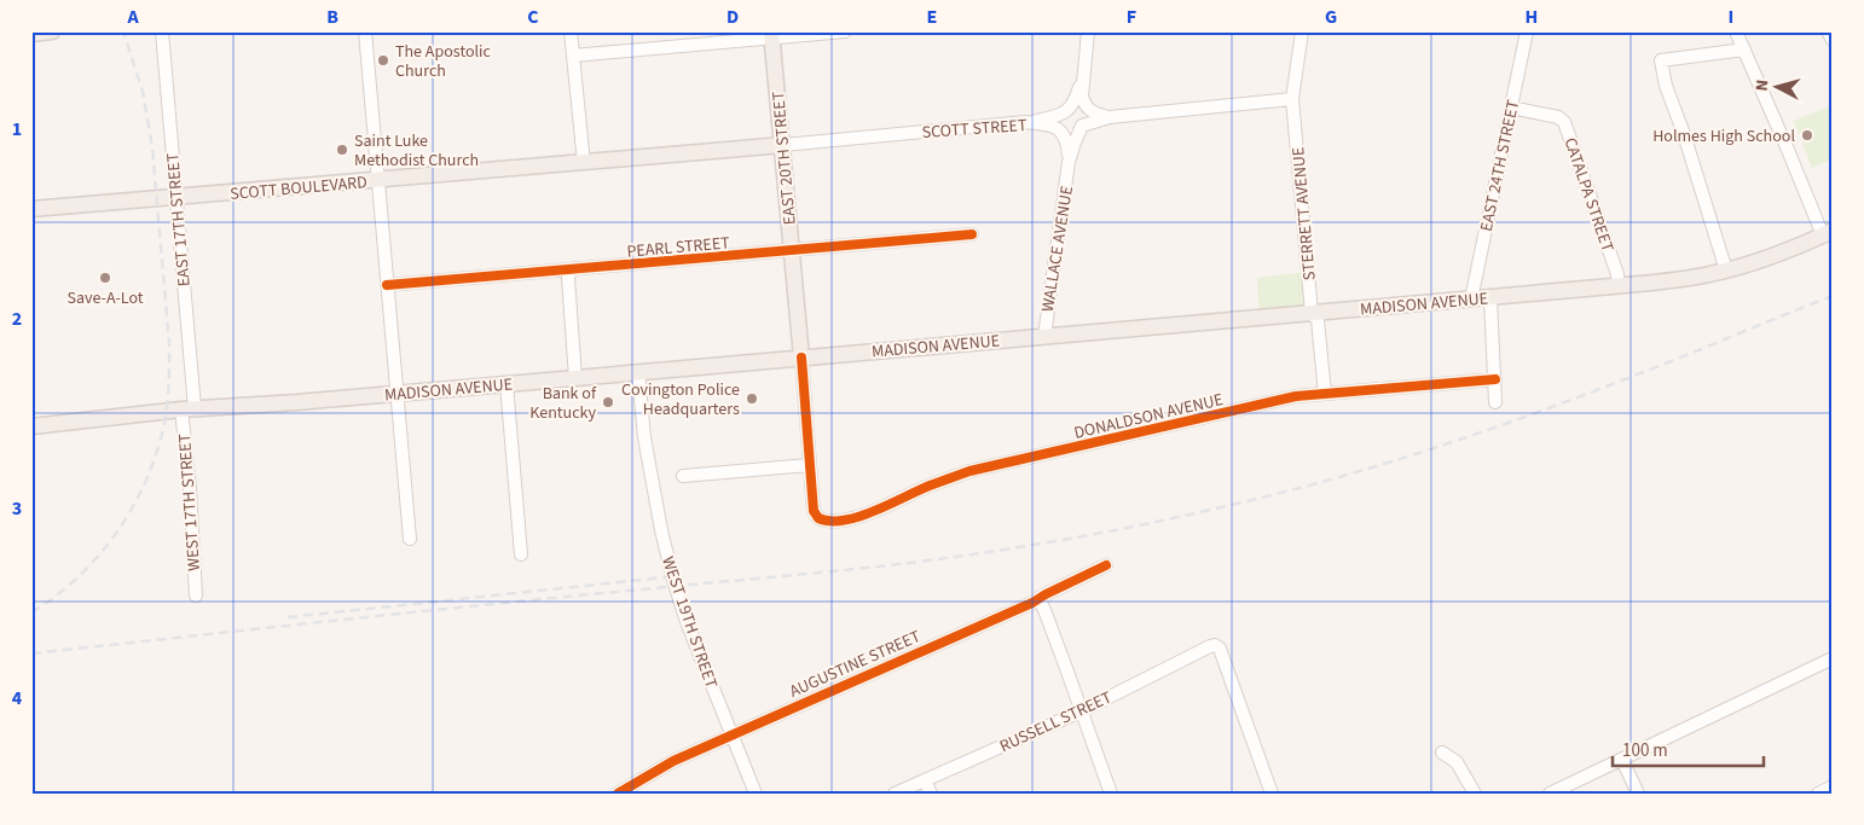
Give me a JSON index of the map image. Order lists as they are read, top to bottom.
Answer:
{
  "streets": {
    "main road": ["EAST 20TH STREET", "SCOTT BOULEVARD", "MADISON AVENUE"],
    "street": [
      "SCOTT STREET",
      "EAST 24TH STREET",
      "CATALPA STREET",
      "STERRETT AVENUE",
      "EAST 17TH STREET",
      "PEARL STREET",
      "WALLACE AVENUE",
      "DONALDSON AVENUE",
      "WEST 17TH STREET",
      "WEST 19TH STREET",
      "AUGUSTINE STREET",
      "RUSSELL STREET"
    ]
  },
  "crossings": [
    ["SCOTT STREET", "EAST 20TH STREET"],
    ["SCOTT STREET", "SCOTT BOULEVARD"],
    ["SCOTT STREET", "WALLACE AVENUE"],
    ["EAST 20TH STREET", "SCOTT BOULEVARD"],
    ["EAST 20TH STREET", "PEARL STREET"],
    ["EAST 20TH STREET", "MADISON AVENUE"],
    ["EAST 24TH STREET", "CATALPA STREET"],
    ["EAST 24TH STREET", "MADISON AVENUE"],
    ["SCOTT BOULEVARD", "EAST 17TH STREET"],
    ["CATALPA STREET", "MADISON AVENUE"],
    ["STERRETT AVENUE", "MADISON AVENUE"],
    ["STERRETT AVENUE", "DONALDSON AVENUE"],
    ["EAST 17TH STREET", "MADISON AVENUE"],
    ["EAST 17TH STREET", "WEST 17TH STREET"],
    ["WALLACE AVENUE", "MADISON AVENUE"],
    ["MADISON AVENUE", "WEST 17TH STREET"],
    ["MADISON AVENUE", "WEST 19TH STREET"],
    ["WEST 19TH STREET", "AUGUSTINE STREET"]
  ],
  "places": [
    "The Apostolic Church",
    "Holmes High School",
    "Saint Luke Methodist Church",
    "Save-A-Lot",
    "Covington Police Headquarters",
    "Bank of Kentucky"
  ],
  "scale_bar": "100 m",
  "north": "left",
  "grid": {
    "columns": [
      "A",
      "B",
      "C",
      "D",
      "E",
      "F",
      "G",
      "H",
      "I"
    ],
    "rows": [
      "1",
      "2",
      "3",
      "4"
    ]
  }
}
